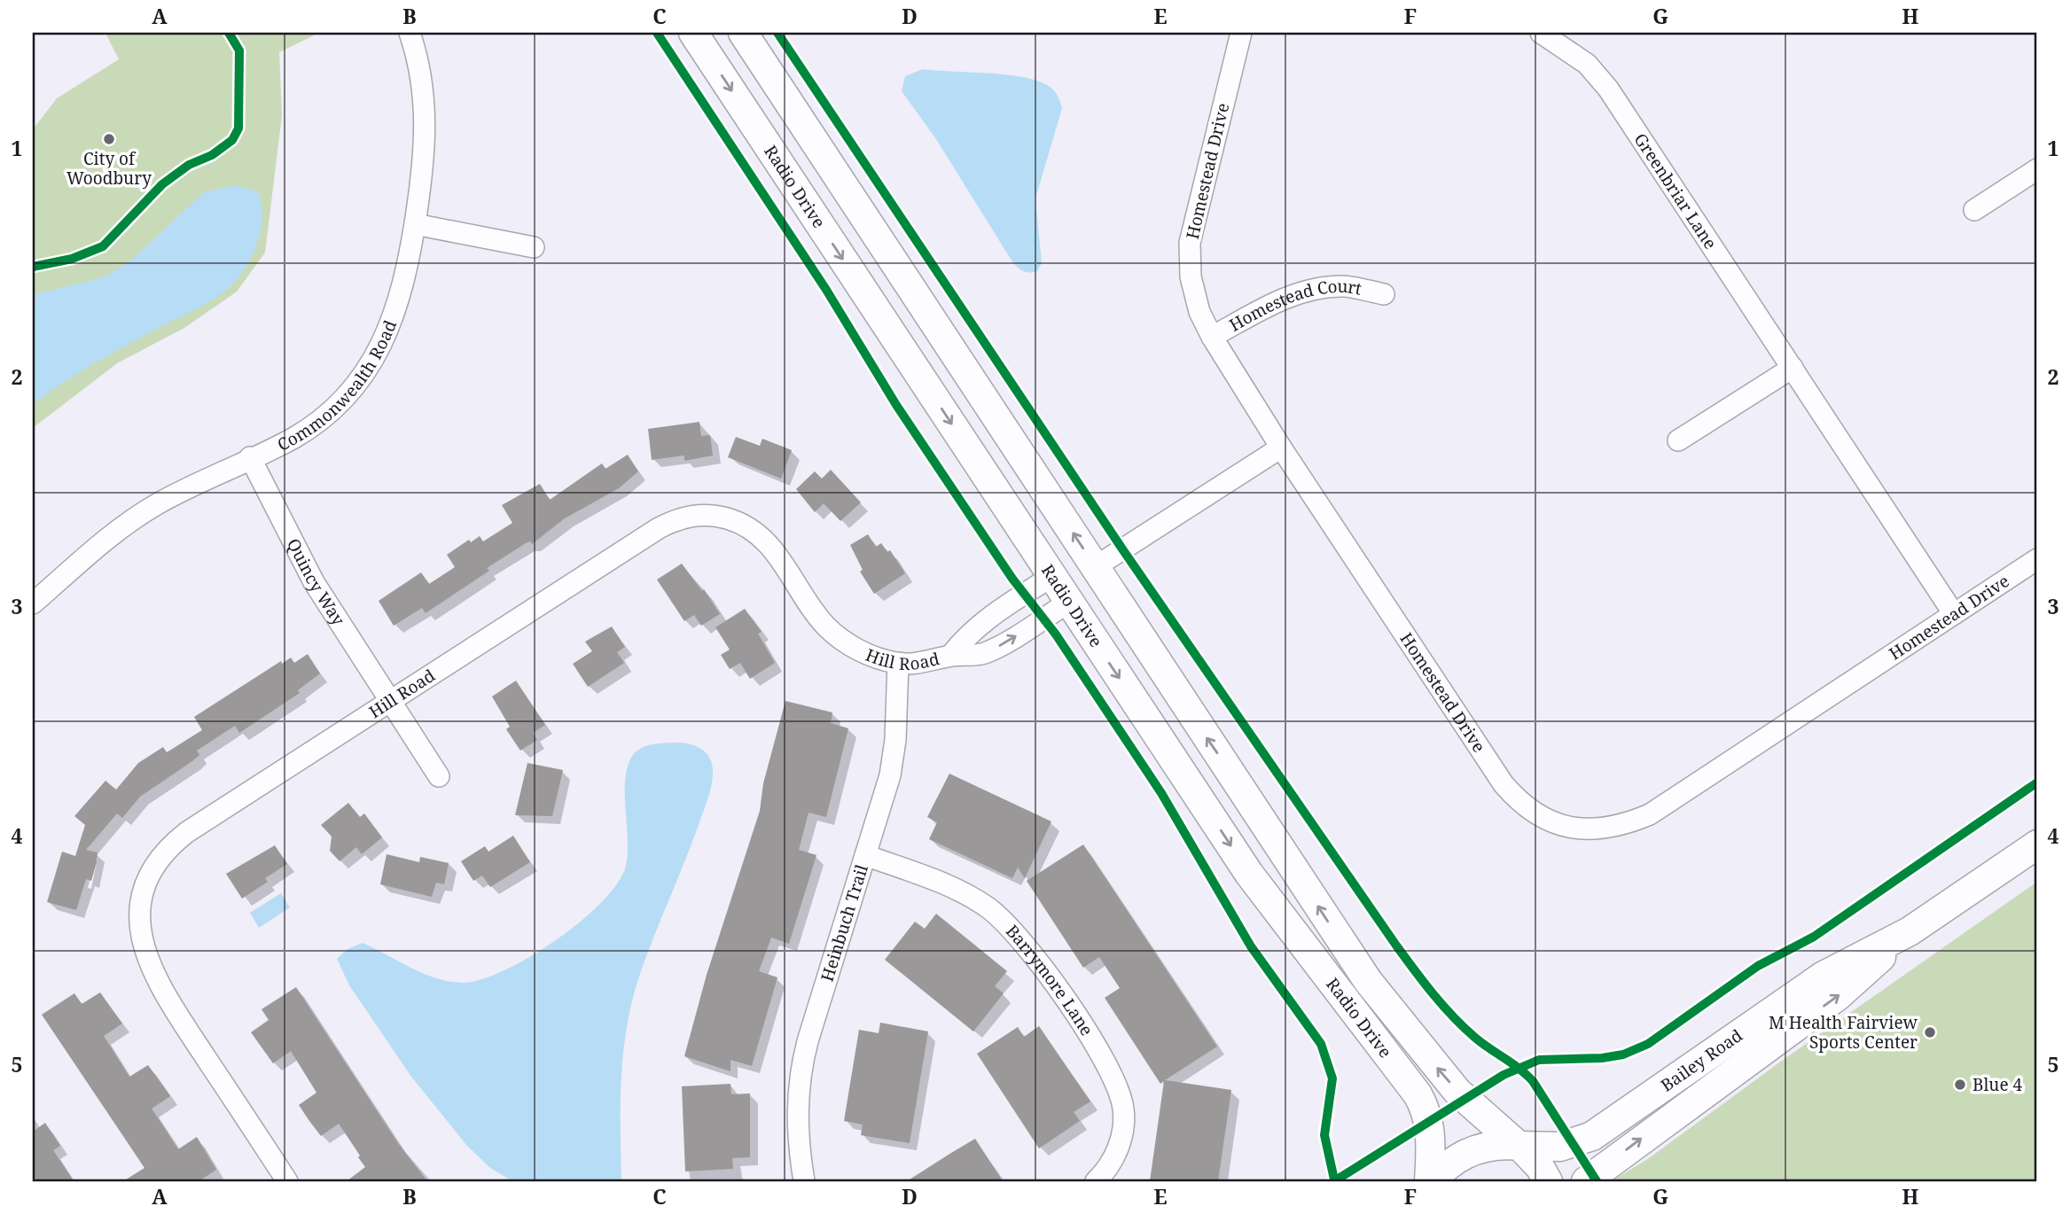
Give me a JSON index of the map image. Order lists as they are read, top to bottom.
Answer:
{
  "streets": {
    "main road": ["Radio Drive", "Bailey Road"],
    "street": [
      "Homestead Drive",
      "Greenbriar Lane",
      "Homestead Court",
      "Commonwealth Road",
      "Quincy Way",
      "Hill Road",
      "Heinbuch Trail",
      "Barrymore Lane"
    ]
  },
  "crossings": [
    ["Homestead Drive", "Greenbriar Lane"],
    ["Homestead Drive", "Homestead Court"],
    ["Radio Drive", "Hill Road"],
    ["Radio Drive", "Bailey Road"],
    ["Commonwealth Road", "Quincy Way"],
    ["Quincy Way", "Hill Road"],
    ["Hill Road", "Heinbuch Trail"],
    ["Heinbuch Trail", "Barrymore Lane"]
  ],
  "places": ["City of Woodbury", "M Health Fairview Sports Center", "Blue 4"],
  "grid": {
    "columns": [
      "A",
      "B",
      "C",
      "D",
      "E",
      "F",
      "G",
      "H"
    ],
    "rows": [
      "1",
      "2",
      "3",
      "4",
      "5"
    ]
  }
}
